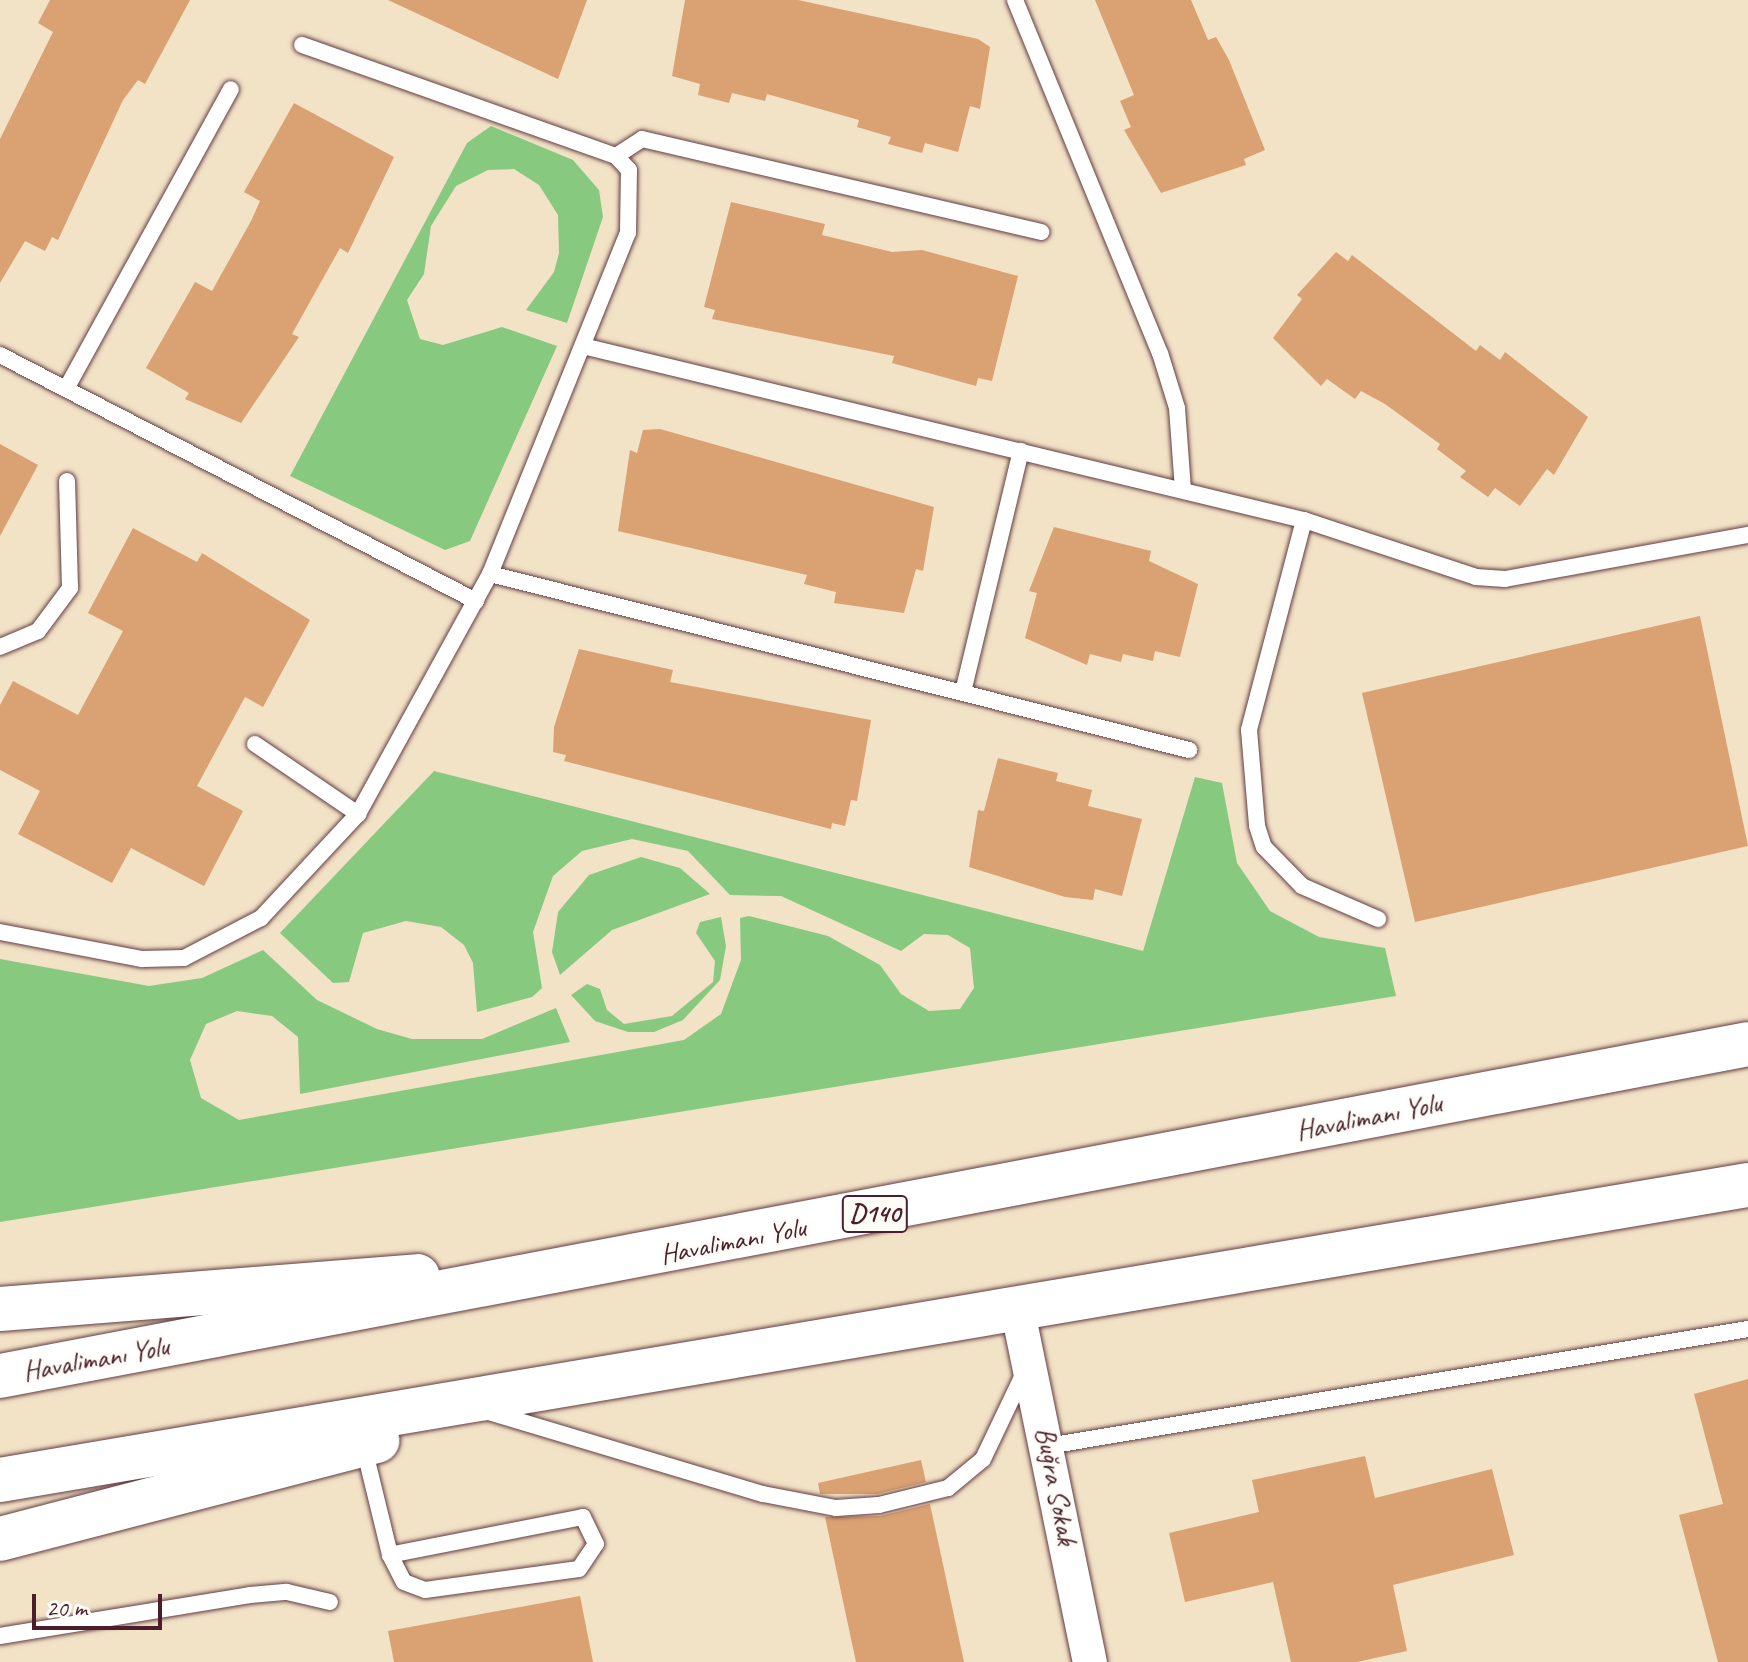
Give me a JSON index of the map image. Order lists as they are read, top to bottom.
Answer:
{
  "streets": {
    "highway": ["Havalimanı Yolu", "D140"],
    "street": ["Buğra Sokak"]
  },
  "scale_bar": "20 m"
}
